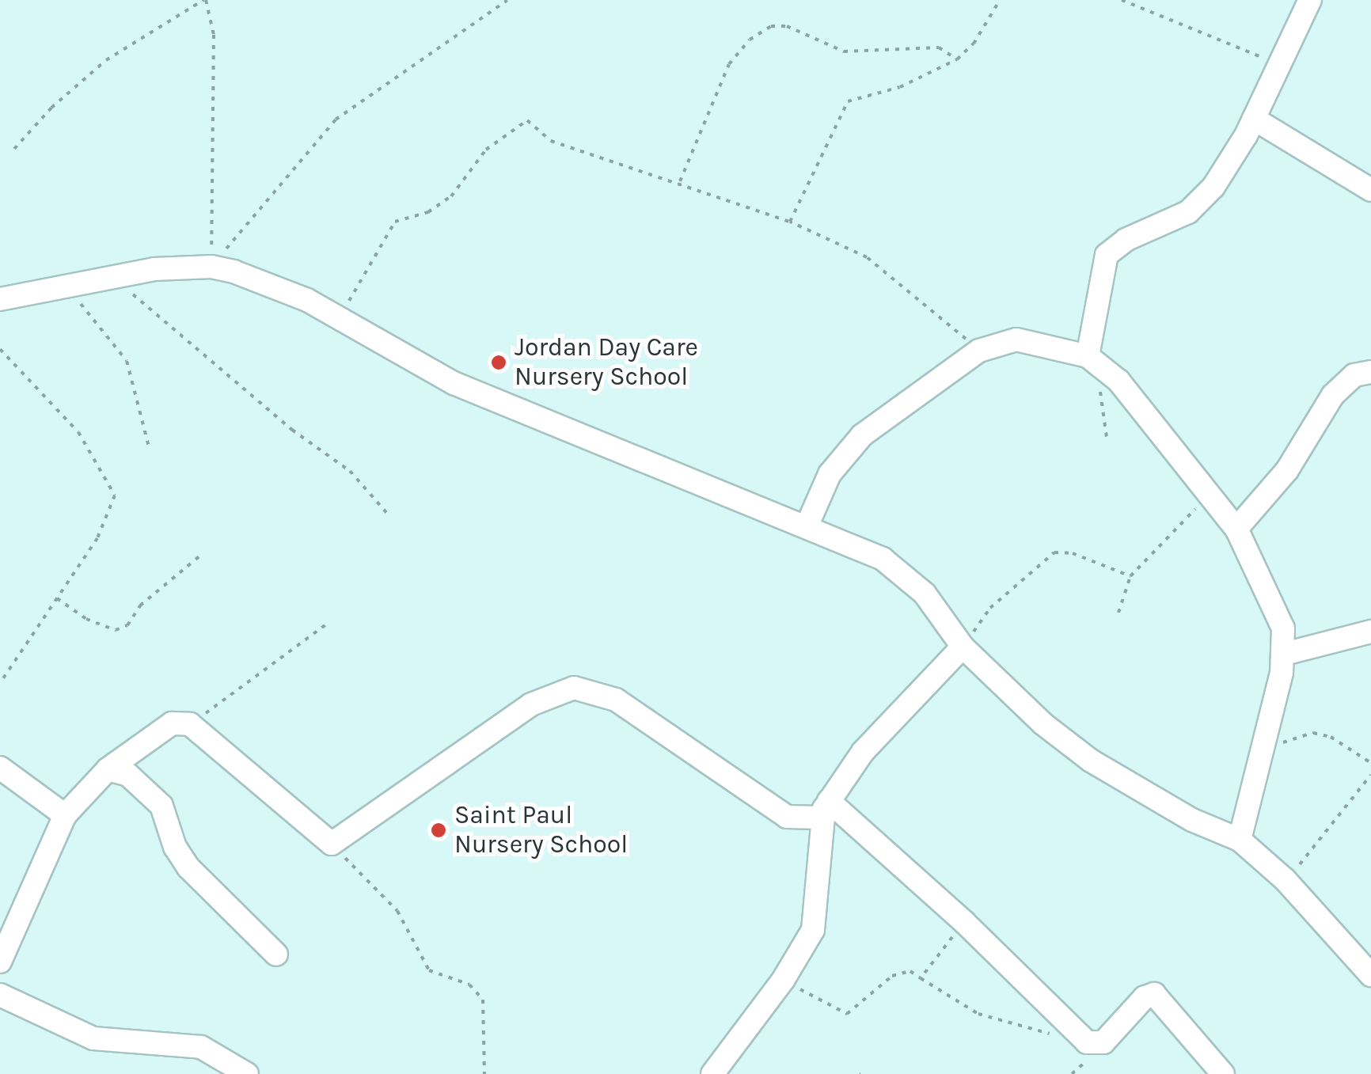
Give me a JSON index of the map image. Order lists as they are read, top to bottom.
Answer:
{
  "places": ["Jordan Day Care Nursery School", "Saint Paul Nursery School"]
}
